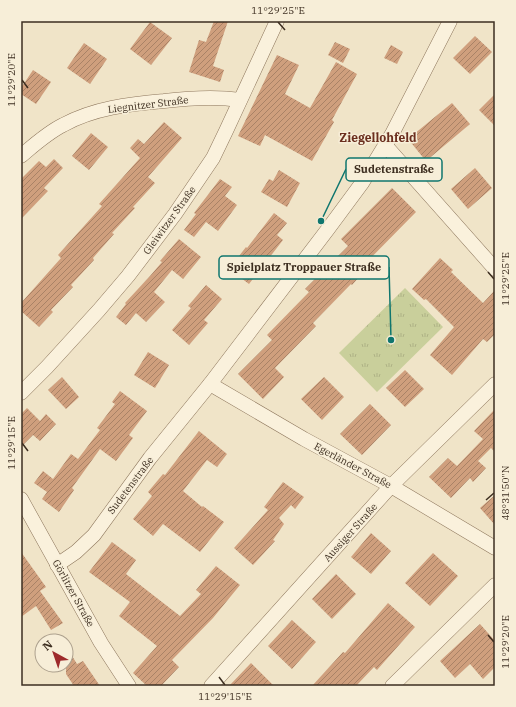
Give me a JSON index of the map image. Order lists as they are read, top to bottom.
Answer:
{
  "streets": {
    "street": [
      "Liegnitzer Straße",
      "Gleiwitzer Straße",
      "Egerländer Straße",
      "Sudetenstraße",
      "Aussiger Straße",
      "Görlitzer Straße"
    ]
  },
  "crossings": [
    ["Liegnitzer Straße", "Gleiwitzer Straße"],
    ["Egerländer Straße", "Sudetenstraße"],
    ["Egerländer Straße", "Aussiger Straße"],
    ["Sudetenstraße", "Görlitzer Straße"]
  ],
  "districts": ["Ziegellohfeld"],
  "places": ["Sudetenstraße", "Spielplatz Troppauer Straße"],
  "north": "top left",
  "coordinates": [
    "11°29'25\"E",
    "11°29'20\"E",
    "11°29'15\"E",
    "48°31'50\"N"
  ]
}
